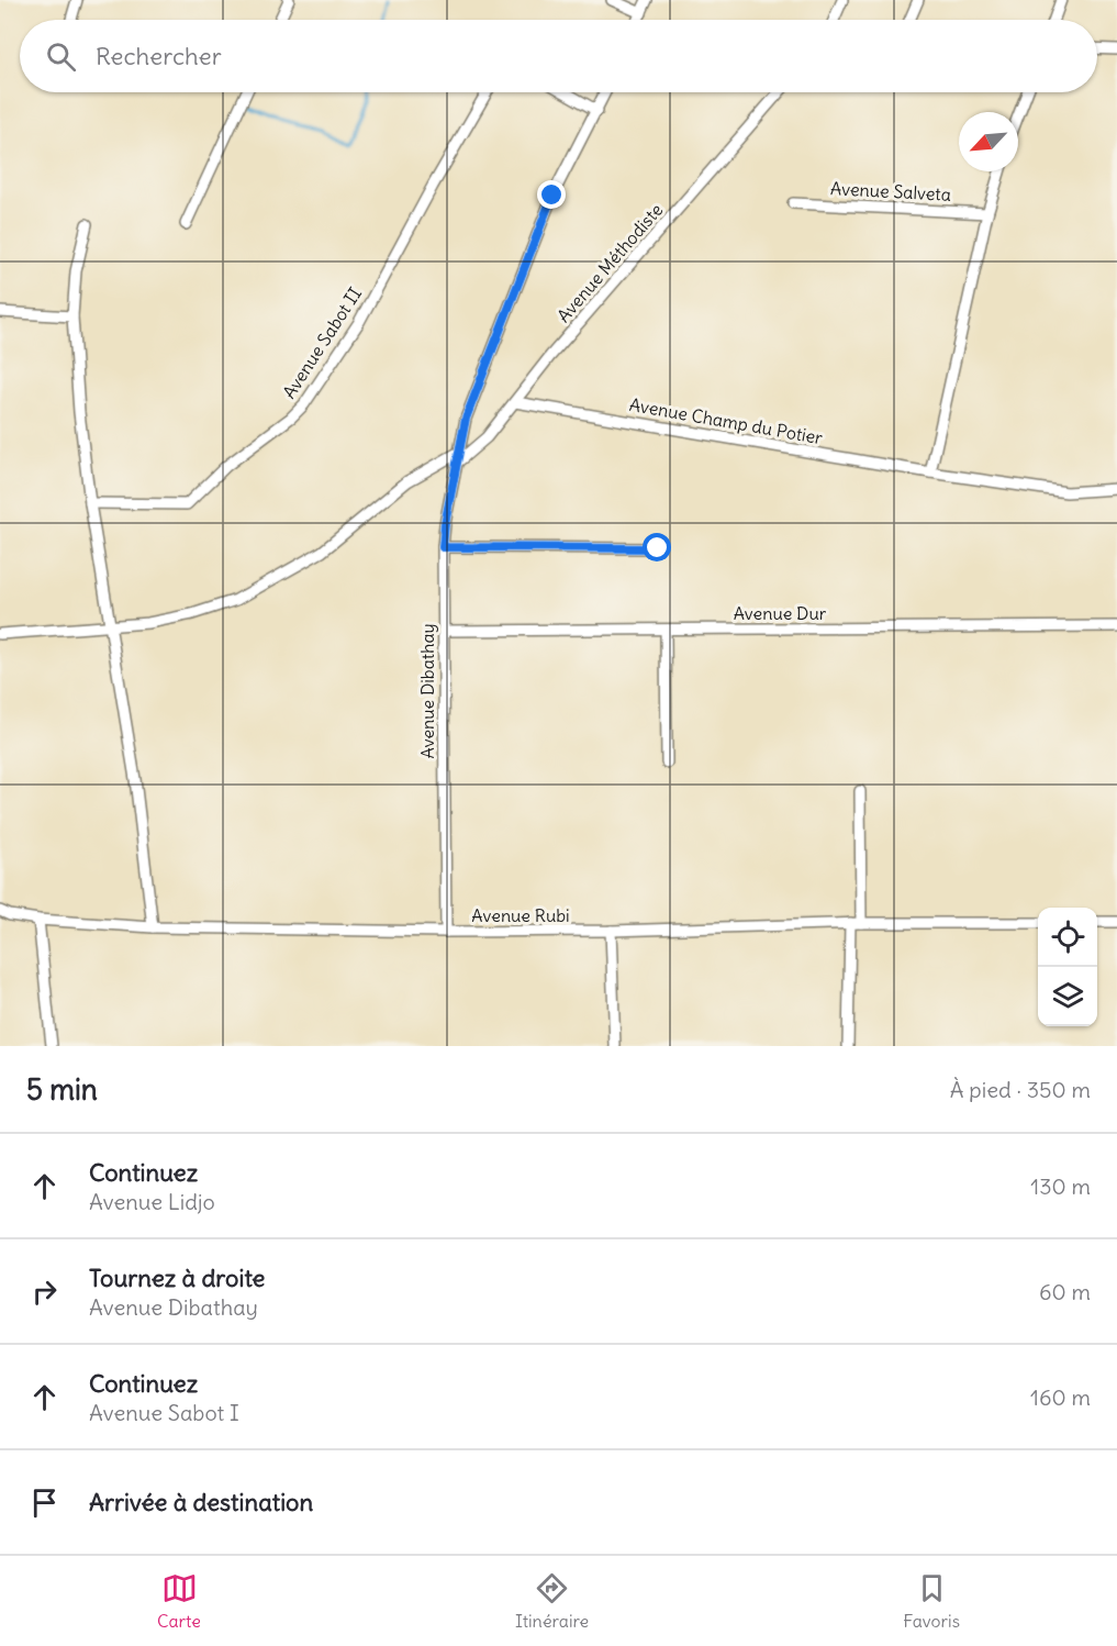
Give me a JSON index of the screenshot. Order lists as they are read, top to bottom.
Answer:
{
  "streets": {
    "street": [
      "Avenue Salveta",
      "Avenue Méthodiste",
      "Avenue Sabot II",
      "Avenue Champ du Potier",
      "Avenue Dur",
      "Avenue Dibathay",
      "Avenue Rubi"
    ]
  },
  "crossings": [
    ["Avenue Méthodiste", "Avenue Champ du Potier"],
    ["Avenue Méthodiste", "Avenue Dibathay"],
    ["Avenue Dur", "Avenue Dibathay"],
    ["Avenue Dibathay", "Avenue Rubi"]
  ],
  "north": "bottom left",
  "page": {
    "search": "Rechercher",
    "heading": ["5 min", "À pied · 350 m"],
    "list": [
      ["Continuez", "Avenue Lidjo", "130 m"],
      ["Tournez à droite", "Avenue Dibathay", "60 m"],
      ["Continuez", "Avenue Sabot I", "160 m"],
      "Arrivée à destination"
    ],
    "nav": ["Carte", "Itinéraire", "Favoris"]
  }
}
